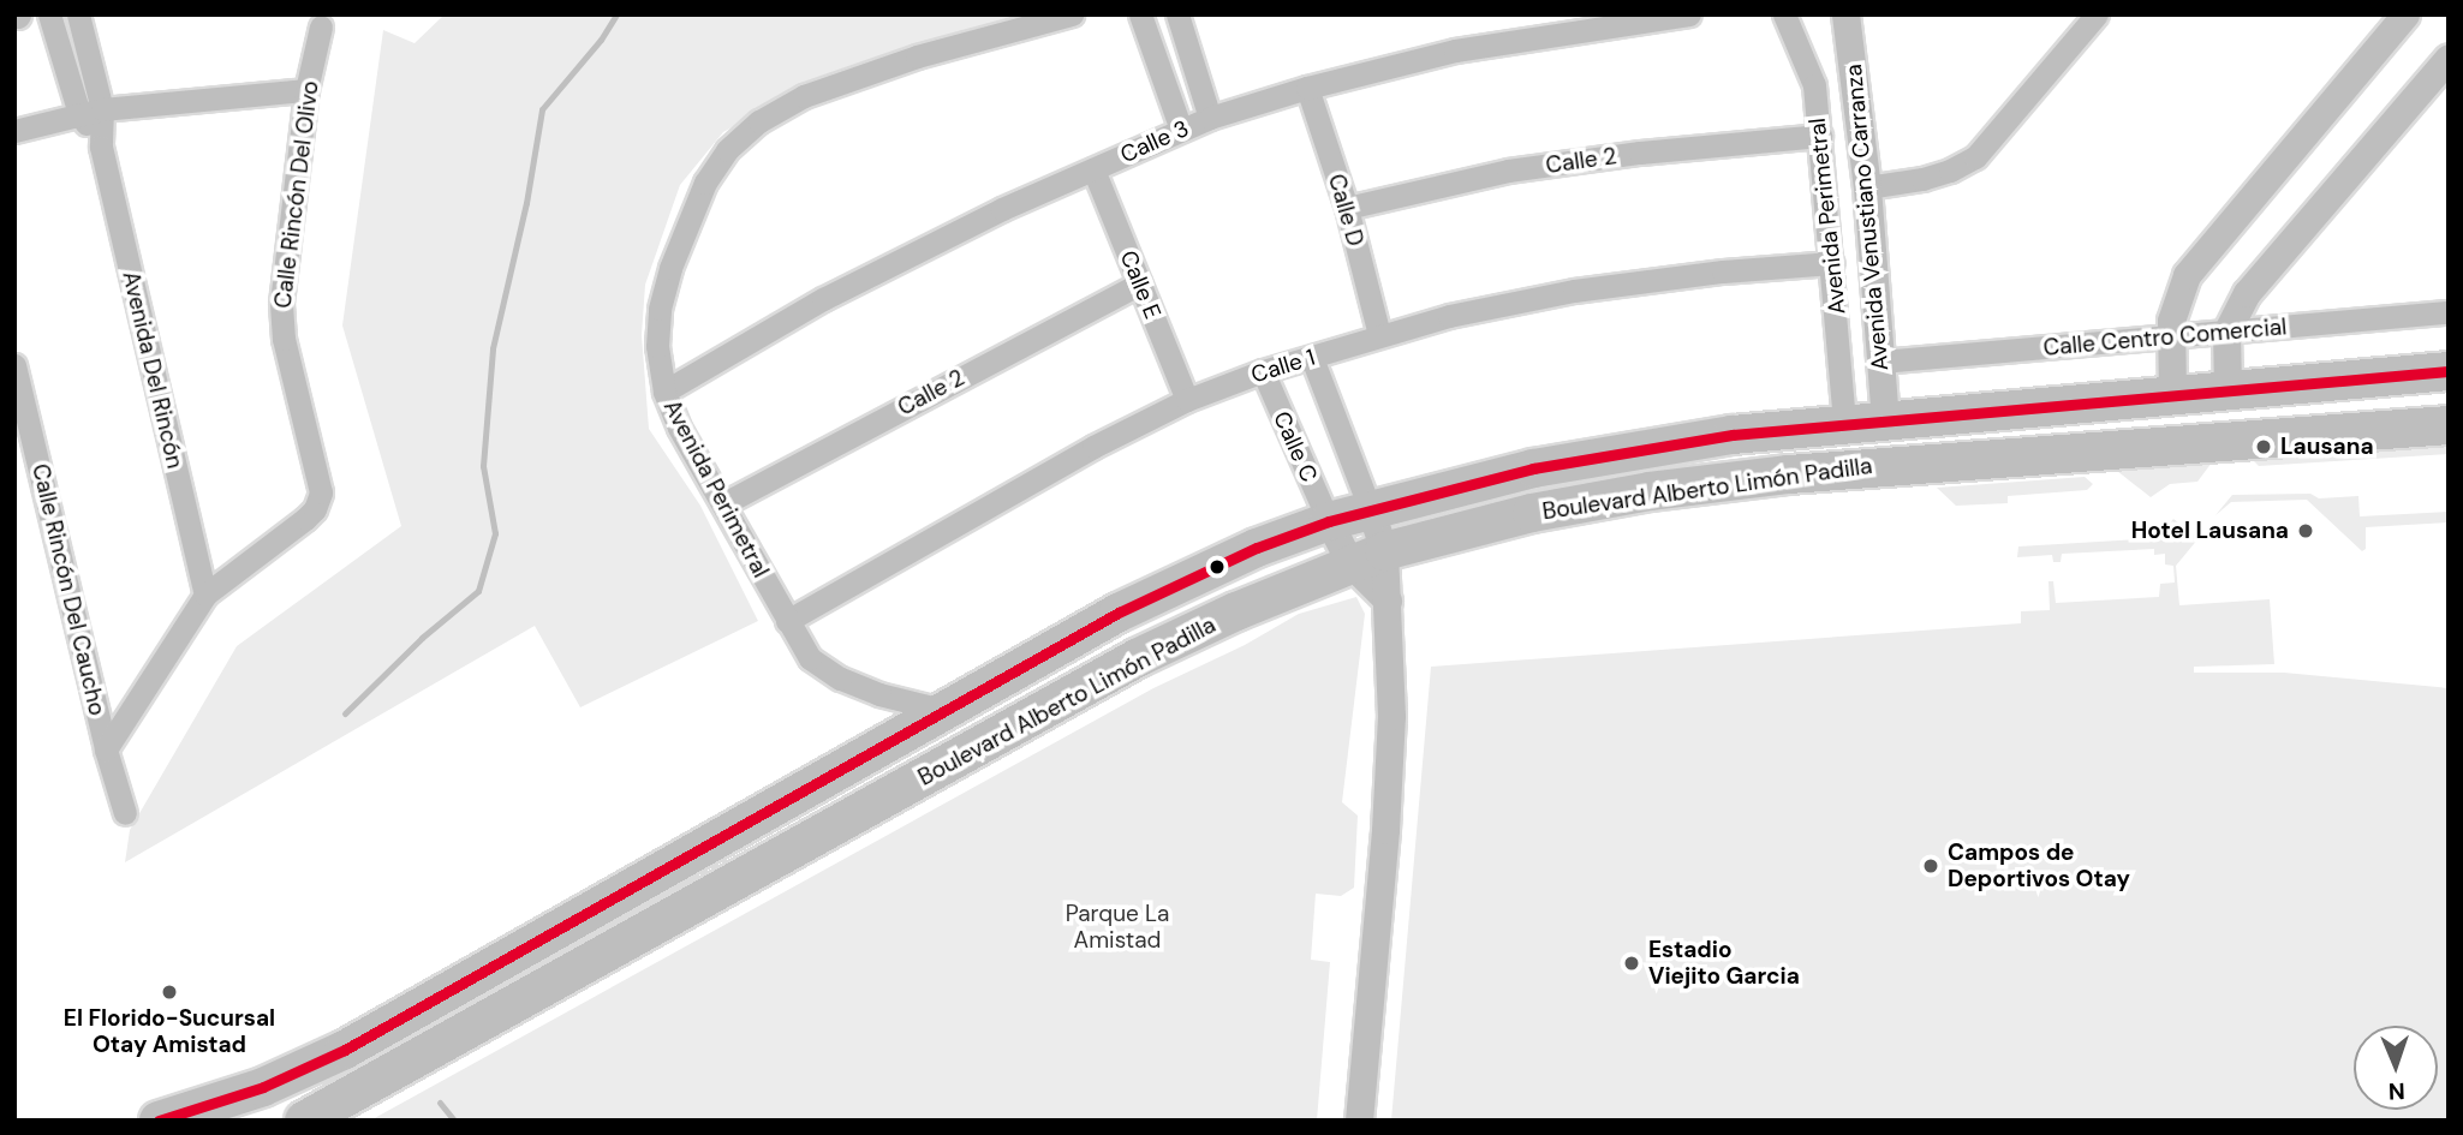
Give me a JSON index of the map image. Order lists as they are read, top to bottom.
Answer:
{
  "streets": {
    "highway": ["Boulevard Alberto Limón Padilla"],
    "street": [
      "Calle 3",
      "Calle 2",
      "Calle Rincón Del Olivo",
      "Calle D",
      "Avenida Perimetral",
      "Avenida Venustiano Carranza",
      "Calle E",
      "Calle Centro Comercial",
      "Calle 1",
      "Avenida Del Rincón",
      "Calle C",
      "Calle Rincón Del Caucho"
    ]
  },
  "crossings": [
    ["Calle 3", "Calle D"],
    ["Calle 3", "Avenida Perimetral"],
    ["Calle 3", "Calle E"],
    ["Calle 2", "Calle D"],
    ["Calle 2", "Avenida Perimetral"],
    ["Calle 2", "Calle E"],
    ["Calle Rincón Del Olivo", "Avenida Del Rincón"],
    ["Calle D", "Calle 1"],
    ["Avenida Perimetral", "Calle 1"],
    ["Avenida Perimetral", "Boulevard Alberto Limón Padilla"],
    ["Avenida Venustiano Carranza", "Calle Centro Comercial"],
    ["Avenida Venustiano Carranza", "Boulevard Alberto Limón Padilla"],
    ["Calle E", "Calle 1"],
    ["Calle 1", "Calle C"],
    ["Calle C", "Boulevard Alberto Limón Padilla"]
  ],
  "parks": ["Parque La Amistad"],
  "places": [
    "Lausana",
    "Hotel Lausana",
    "Campos de Deportivos Otay",
    "Estadio Viejito Garcia",
    "El Florido-Sucursal Otay Amistad"
  ],
  "north": "bottom"
}
